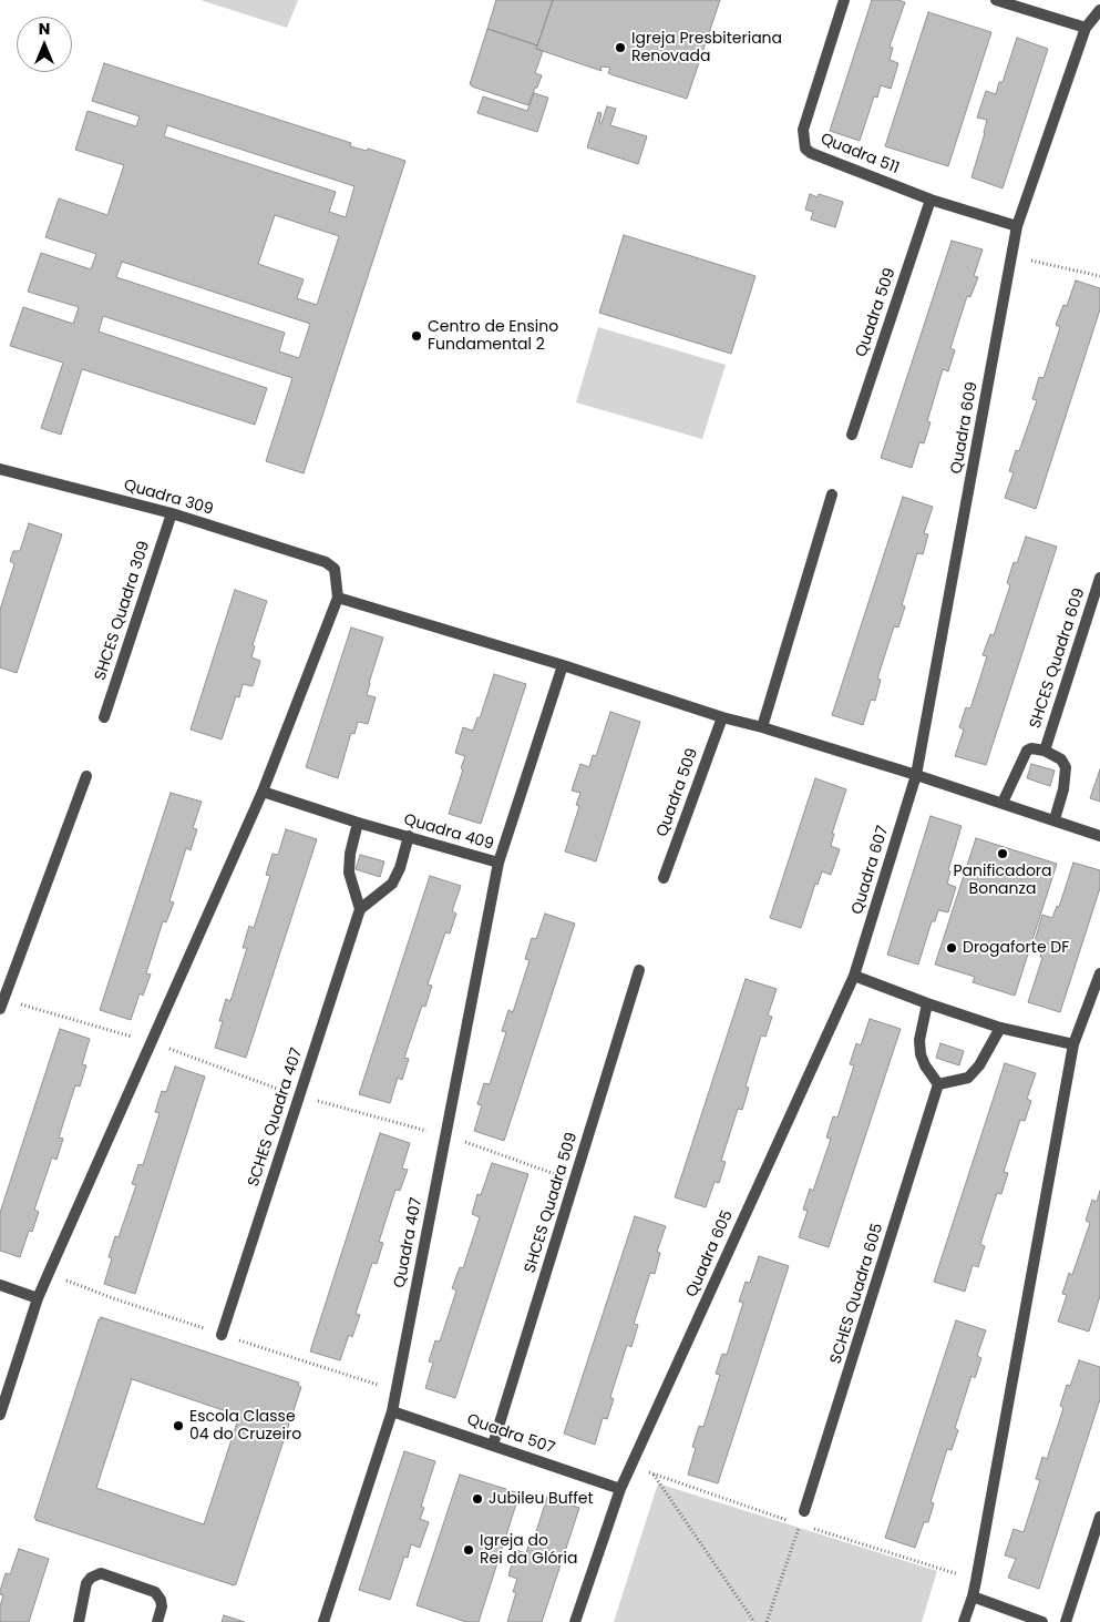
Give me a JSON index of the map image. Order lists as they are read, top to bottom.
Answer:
{
  "streets": {
    "street": [
      "Quadra 511",
      "Quadra 509",
      "Quadra 609",
      "Quadra 309",
      "SHCES Quadra 309",
      "SHCES Quadra 609",
      "Quadra 409",
      "Quadra 607",
      "SCHES Quadra 407",
      "SHCES Quadra 509",
      "Quadra 407",
      "Quadra 605",
      "SCHES Quadra 605",
      "Quadra 507"
    ]
  },
  "crossings": [
    ["Quadra 511", "Quadra 509"],
    ["Quadra 511", "Quadra 609"],
    ["Quadra 609", "Quadra 607"],
    ["Quadra 309", "SHCES Quadra 309"],
    ["Quadra 409", "Quadra 407"],
    ["Quadra 607", "Quadra 605"],
    ["SHCES Quadra 509", "Quadra 507"],
    ["Quadra 407", "Quadra 507"],
    ["Quadra 605", "Quadra 507"]
  ],
  "places": [
    "Igreja Presbiteriana Renovada",
    "Centro de Ensino Fundamental 2",
    "Panificadora Bonanza",
    "Drogaforte DF",
    "Escola Classe 04 do Cruzeiro",
    "Jubileu Buffet",
    "Igreja do Rei da Glória"
  ],
  "north": "top"
}
